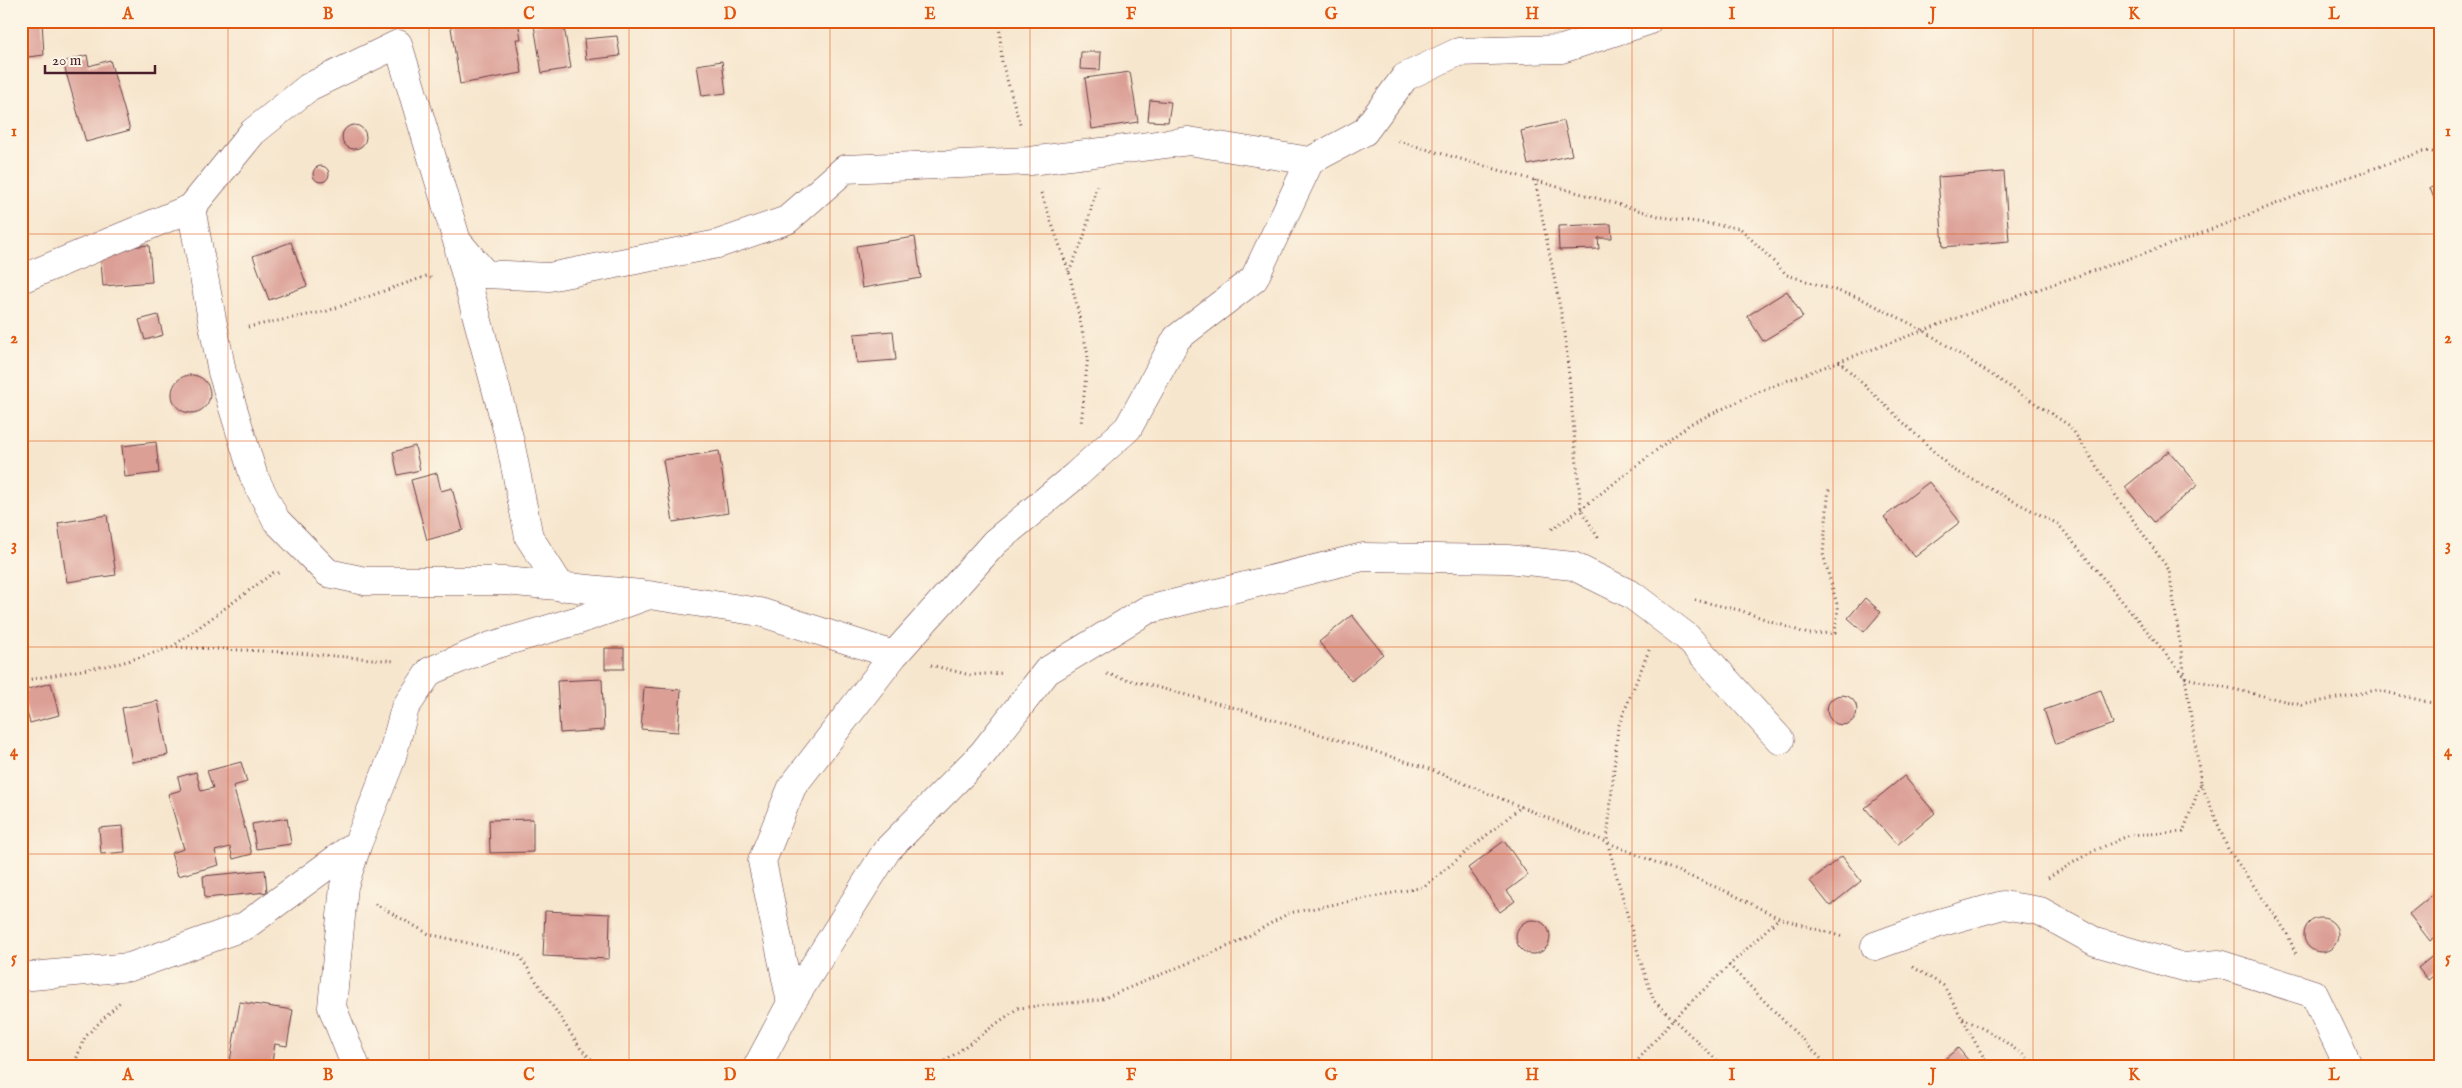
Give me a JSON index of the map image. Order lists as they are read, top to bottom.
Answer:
{
  "scale_bar": "20 m",
  "grid": {
    "columns": [
      "A",
      "B",
      "C",
      "D",
      "E",
      "F",
      "G",
      "H",
      "I",
      "J",
      "K",
      "L"
    ],
    "rows": [
      "1",
      "2",
      "3",
      "4",
      "5"
    ]
  }
}
